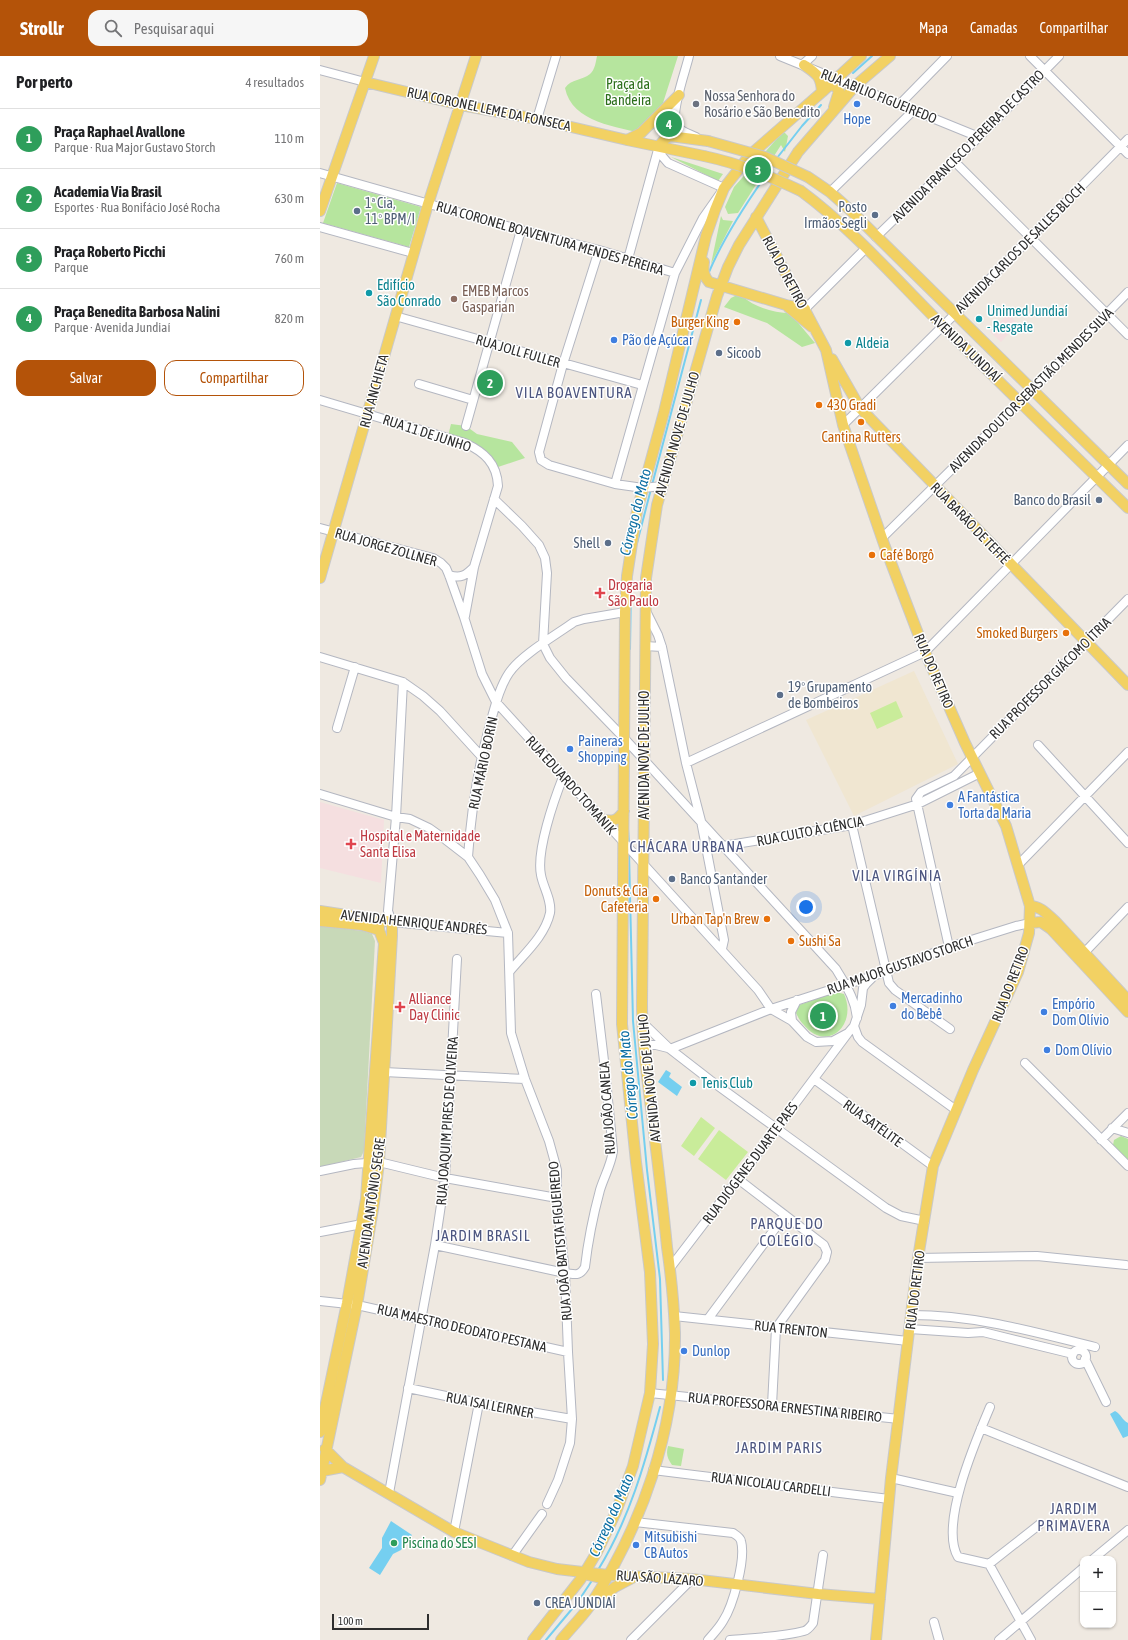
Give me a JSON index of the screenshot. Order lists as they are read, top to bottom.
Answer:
{
  "streets": {
    "main road": [
      "RUA CORONEL LEME DA FONSECA",
      "RUA DO RETIRO",
      "AVENIDA JUNDIAÍ",
      "RUA ANCHIETA",
      "AVENIDA NOVE DE JULHO",
      "RUA BARÃO DE TEFFÉ",
      "AVENIDA HENRIQUE ANDRÉS",
      "AVENIDA ANTÔNIO SEGRE",
      "RUA SÃO LÁZARO"
    ],
    "street": [
      "RUA ABILIO FIGUEIREDO",
      "AVENIDA FRANCISCO PEREIRA DE CASTRO",
      "RUA CORONEL BOAVENTURA MENDES PEREIRA",
      "AVENIDA CARLOS DE SALLES BLOCH",
      "RUA JOLL FULLER",
      "AVENIDA DOUTOR SEBASTIÃO MENDES SILVA",
      "RUA 11 DE JUNHO",
      "RUA JORGE ZOLLNER",
      "RUA PROFESSOR GIÁCOMO ÍTRIA",
      "RUA MÁRIO BORIN",
      "RUA EDUARDO TOMANIK",
      "RUA CULTO À CIÊNCIA",
      "RUA MAJOR GUSTAVO STORCH",
      "RUA JOÃO CANELA",
      "RUA JOAQUIM PIRES DE OLIVEIRA",
      "RUA SATÉLITE",
      "RUA DIÓGENES DUARTE PAES",
      "RUA JOÃO BATISTA FIGUEIREDO",
      "RUA MAESTRO DEODATO PESTANA",
      "RUA TRENTON",
      "RUA ISAI LEIRNER",
      "RUA PROFESSORA ERNESTINA RIBEIRO",
      "RUA NICOLAU CARDELLI"
    ]
  },
  "crossings": [
    ["RUA ABILIO FIGUEIREDO", "AVENIDA FRANCISCO PEREIRA DE CASTRO"],
    ["RUA ABILIO FIGUEIREDO", "AVENIDA NOVE DE JULHO"],
    ["RUA CORONEL LEME DA FONSECA", "AVENIDA JUNDIAÍ"],
    ["RUA CORONEL LEME DA FONSECA", "RUA ANCHIETA"],
    ["AVENIDA FRANCISCO PEREIRA DE CASTRO", "AVENIDA JUNDIAÍ"],
    ["RUA CORONEL BOAVENTURA MENDES PEREIRA", "RUA ANCHIETA"],
    ["AVENIDA CARLOS DE SALLES BLOCH", "RUA DO RETIRO"],
    ["AVENIDA CARLOS DE SALLES BLOCH", "AVENIDA JUNDIAÍ"],
    ["AVENIDA CARLOS DE SALLES BLOCH", "RUA BARÃO DE TEFFÉ"],
    ["RUA DO RETIRO", "AVENIDA DOUTOR SEBASTIÃO MENDES SILVA"],
    ["RUA DO RETIRO", "AVENIDA NOVE DE JULHO"],
    ["RUA DO RETIRO", "RUA BARÃO DE TEFFÉ"],
    ["RUA DO RETIRO", "RUA PROFESSOR GIÁCOMO ÍTRIA"],
    ["RUA DO RETIRO", "RUA CULTO À CIÊNCIA"],
    ["RUA DO RETIRO", "RUA MAJOR GUSTAVO STORCH"],
    ["RUA DO RETIRO", "RUA SATÉLITE"],
    ["RUA DO RETIRO", "RUA TRENTON"],
    ["RUA DO RETIRO", "RUA PROFESSORA ERNESTINA RIBEIRO"],
    ["RUA DO RETIRO", "RUA NICOLAU CARDELLI"],
    ["RUA DO RETIRO", "RUA SÃO LÁZARO"],
    ["AVENIDA JUNDIAÍ", "AVENIDA DOUTOR SEBASTIÃO MENDES SILVA"],
    ["RUA JOLL FULLER", "RUA ANCHIETA"],
    ["AVENIDA DOUTOR SEBASTIÃO MENDES SILVA", "RUA BARÃO DE TEFFÉ"],
    ["RUA ANCHIETA", "RUA 11 DE JUNHO"],
    ["RUA ANCHIETA", "RUA JORGE ZOLLNER"],
    ["RUA 11 DE JUNHO", "RUA JORGE ZOLLNER"],
    ["RUA 11 DE JUNHO", "RUA EDUARDO TOMANIK"],
    ["AVENIDA NOVE DE JULHO", "RUA MÁRIO BORIN"],
    ["AVENIDA NOVE DE JULHO", "RUA EDUARDO TOMANIK"],
    ["AVENIDA NOVE DE JULHO", "RUA DIÓGENES DUARTE PAES"],
    ["AVENIDA NOVE DE JULHO", "RUA TRENTON"],
    ["AVENIDA NOVE DE JULHO", "RUA PROFESSORA ERNESTINA RIBEIRO"],
    ["AVENIDA NOVE DE JULHO", "RUA NICOLAU CARDELLI"],
    ["AVENIDA NOVE DE JULHO", "RUA SÃO LÁZARO"],
    ["RUA BARÃO DE TEFFÉ", "RUA PROFESSOR GIÁCOMO ÍTRIA"],
    ["RUA JORGE ZOLLNER", "RUA EDUARDO TOMANIK"],
    ["RUA MÁRIO BORIN", "RUA EDUARDO TOMANIK"],
    ["RUA EDUARDO TOMANIK", "RUA MAJOR GUSTAVO STORCH"],
    ["AVENIDA HENRIQUE ANDRÉS", "AVENIDA ANTÔNIO SEGRE"],
    ["AVENIDA HENRIQUE ANDRÉS", "RUA JOÃO BATISTA FIGUEIREDO"],
    ["RUA MAJOR GUSTAVO STORCH", "RUA DIÓGENES DUARTE PAES"],
    ["RUA JOÃO CANELA", "RUA JOÃO BATISTA FIGUEIREDO"],
    ["RUA JOAQUIM PIRES DE OLIVEIRA", "RUA MAESTRO DEODATO PESTANA"],
    ["RUA JOAQUIM PIRES DE OLIVEIRA", "RUA ISAI LEIRNER"],
    ["RUA JOAQUIM PIRES DE OLIVEIRA", "RUA SÃO LÁZARO"],
    ["RUA SATÉLITE", "RUA DIÓGENES DUARTE PAES"],
    ["AVENIDA ANTÔNIO SEGRE", "RUA MAESTRO DEODATO PESTANA"],
    ["AVENIDA ANTÔNIO SEGRE", "RUA SÃO LÁZARO"],
    ["RUA JOÃO BATISTA FIGUEIREDO", "RUA MAESTRO DEODATO PESTANA"],
    ["RUA JOÃO BATISTA FIGUEIREDO", "RUA ISAI LEIRNER"]
  ],
  "districts": [
    "VILA BOAVENTURA",
    "CHÁCARA URBANA",
    "VILA VIRGÍNIA",
    "PARQUE DO COLÉGIO",
    "JARDIM BRASIL",
    "JARDIM PARIS",
    "JARDIM PRIMAVERA"
  ],
  "water": ["Córrego do Mato"],
  "parks": ["Praça da Bandeira"],
  "places": {
    "other": [
      "Nossa Senhora do Rosário e São Benedito",
      "Hope",
      "1ª Cia, 11º BPM/I",
      "Posto Irmãos Segli",
      "Edifício São Conrado",
      "EMEB Marcos Gasparian",
      "Unimed Jundiaí - Resgate",
      "Burger King",
      "Pão de Açúcar",
      "Aldeia",
      "Sicoob",
      "430 Gradi",
      "Cantina Rutters",
      "Banco do Brasil",
      "Shell",
      "Café Borgô",
      "Smoked Burgers",
      "19º Grupamento de Bombeiros",
      "Paineras Shopping",
      "A Fantástica Torta da Maria",
      "Banco Santander",
      "Donuts & Cia Cafeteria",
      "Urban Tap'n Brew",
      "Sushi Sa",
      "Mercadinho do Bebê",
      "Empório Dom Olívio",
      "Dom Olívio",
      "Tenis Club",
      "Dunlop",
      "Piscina do SESI",
      "Mitsubishi CB Autos",
      "CREA JUNDIAÍ"
    ],
    "health": ["Drogaria São Paulo", "Hospital e Maternidade Santa Elisa", "Alliance Day Clinic"]
  },
  "scale_bar": "100 m",
  "page": {
    "header": "Strollr",
    "search": "Pesquisar aqui",
    "nav": ["Mapa", "Camadas", "Compartilhar"],
    "heading": ["Por perto", "4 resultados"],
    "list": [
      {
        "mark": "1",
        "name": "Praça Raphael Avallone",
        "note": "Parque · Rua Major Gustavo Storch",
        "value": "110 m"
      },
      {
        "mark": "2",
        "name": "Academia Via Brasil",
        "note": "Esportes · Rua Bonifácio José Rocha",
        "value": "630 m"
      },
      {
        "mark": "3",
        "name": "Praça Roberto Picchi",
        "note": "Parque",
        "value": "760 m"
      },
      {
        "mark": "4",
        "name": "Praça Benedita Barbosa Nalini",
        "note": "Parque · Avenida Jundiaí",
        "value": "820 m"
      }
    ],
    "pins": [
      "4",
      "3",
      "2",
      "1"
    ],
    "buttons": ["Salvar", "Compartilhar"],
    "map_buttons": ["+", "−"],
    "scale": "100 m"
  }
}
